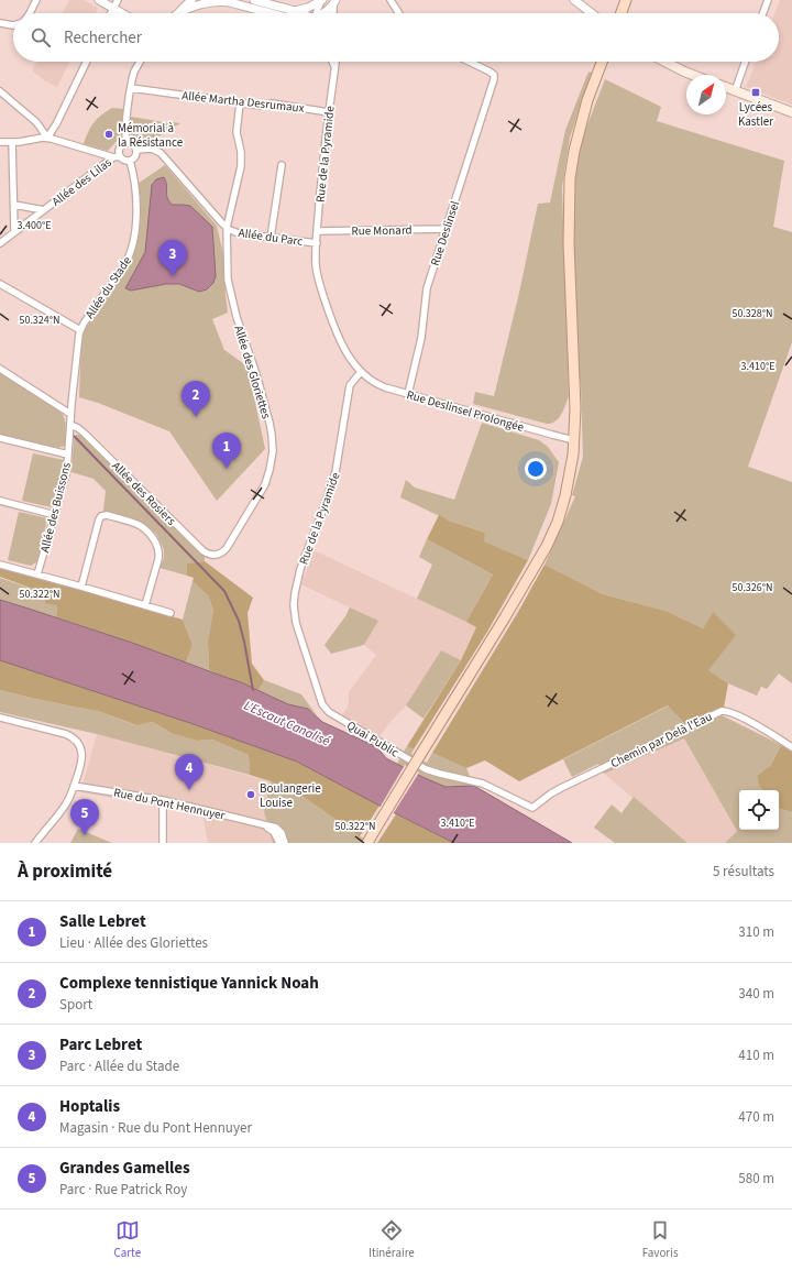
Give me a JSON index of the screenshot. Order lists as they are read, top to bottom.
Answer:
{
  "streets": {
    "street": [
      "Allée Martha Desrumaux",
      "Rue de la Pyramide",
      "Allée des Lilas",
      "Rue Monard",
      "Rue Deslinsel",
      "Allée du Parc",
      "Allée du Stade",
      "Allée des Gloriettes",
      "Rue Deslinsel Prolongée",
      "Allée des Rosiers",
      "Allée des Buissons",
      "Quai Public",
      "Chemin par Delà l'Eau",
      "Rue du Pont Hennuyer"
    ]
  },
  "crossings": [
    ["Allée Martha Desrumaux", "Rue de la Pyramide"],
    ["Allée Martha Desrumaux", "Allée des Gloriettes"],
    ["Rue de la Pyramide", "Rue Monard"],
    ["Rue de la Pyramide", "Allée du Parc"],
    ["Rue de la Pyramide", "Rue Deslinsel Prolongée"],
    ["Rue de la Pyramide", "Quai Public"],
    ["Allée des Lilas", "Allée du Stade"],
    ["Rue Monard", "Rue Deslinsel"],
    ["Rue Deslinsel", "Rue Deslinsel Prolongée"],
    ["Allée du Parc", "Allée des Gloriettes"],
    ["Allée du Stade", "Allée des Buissons"],
    ["Allée des Gloriettes", "Allée des Rosiers"],
    ["Allée des Rosiers", "Allée des Buissons"],
    ["Quai Public", "Chemin par Delà l'Eau"]
  ],
  "water": ["L'Escaut Canalisé"],
  "places": {
    "transit": ["Lycées Kastler"],
    "other": ["Mémorial à la Résistance", "Boulangerie Louise"]
  },
  "north": "top right",
  "page": {
    "search": "Rechercher",
    "pins": [
      "3",
      "2",
      "1",
      "4",
      "5"
    ],
    "heading": ["À proximité", "5 résultats"],
    "list": [
      {
        "mark": "1",
        "name": "Salle Lebret",
        "note": "Lieu · Allée des Gloriettes",
        "value": "310 m"
      },
      {
        "mark": "2",
        "name": "Complexe tennistique Yannick Noah",
        "note": "Sport",
        "value": "340 m"
      },
      {
        "mark": "3",
        "name": "Parc Lebret",
        "note": "Parc · Allée du Stade",
        "value": "410 m"
      },
      {
        "mark": "4",
        "name": "Hoptalis",
        "note": "Magasin · Rue du Pont Hennuyer",
        "value": "470 m"
      },
      {
        "mark": "5",
        "name": "Grandes Gamelles",
        "note": "Parc · Rue Patrick Roy",
        "value": "580 m"
      }
    ],
    "nav": ["Carte", "Itinéraire", "Favoris"]
  },
  "coordinates": [
    "3.400°E",
    "50.328°N",
    "50.324°N",
    "3.410°E",
    "50.326°N",
    "50.322°N"
  ]
}
